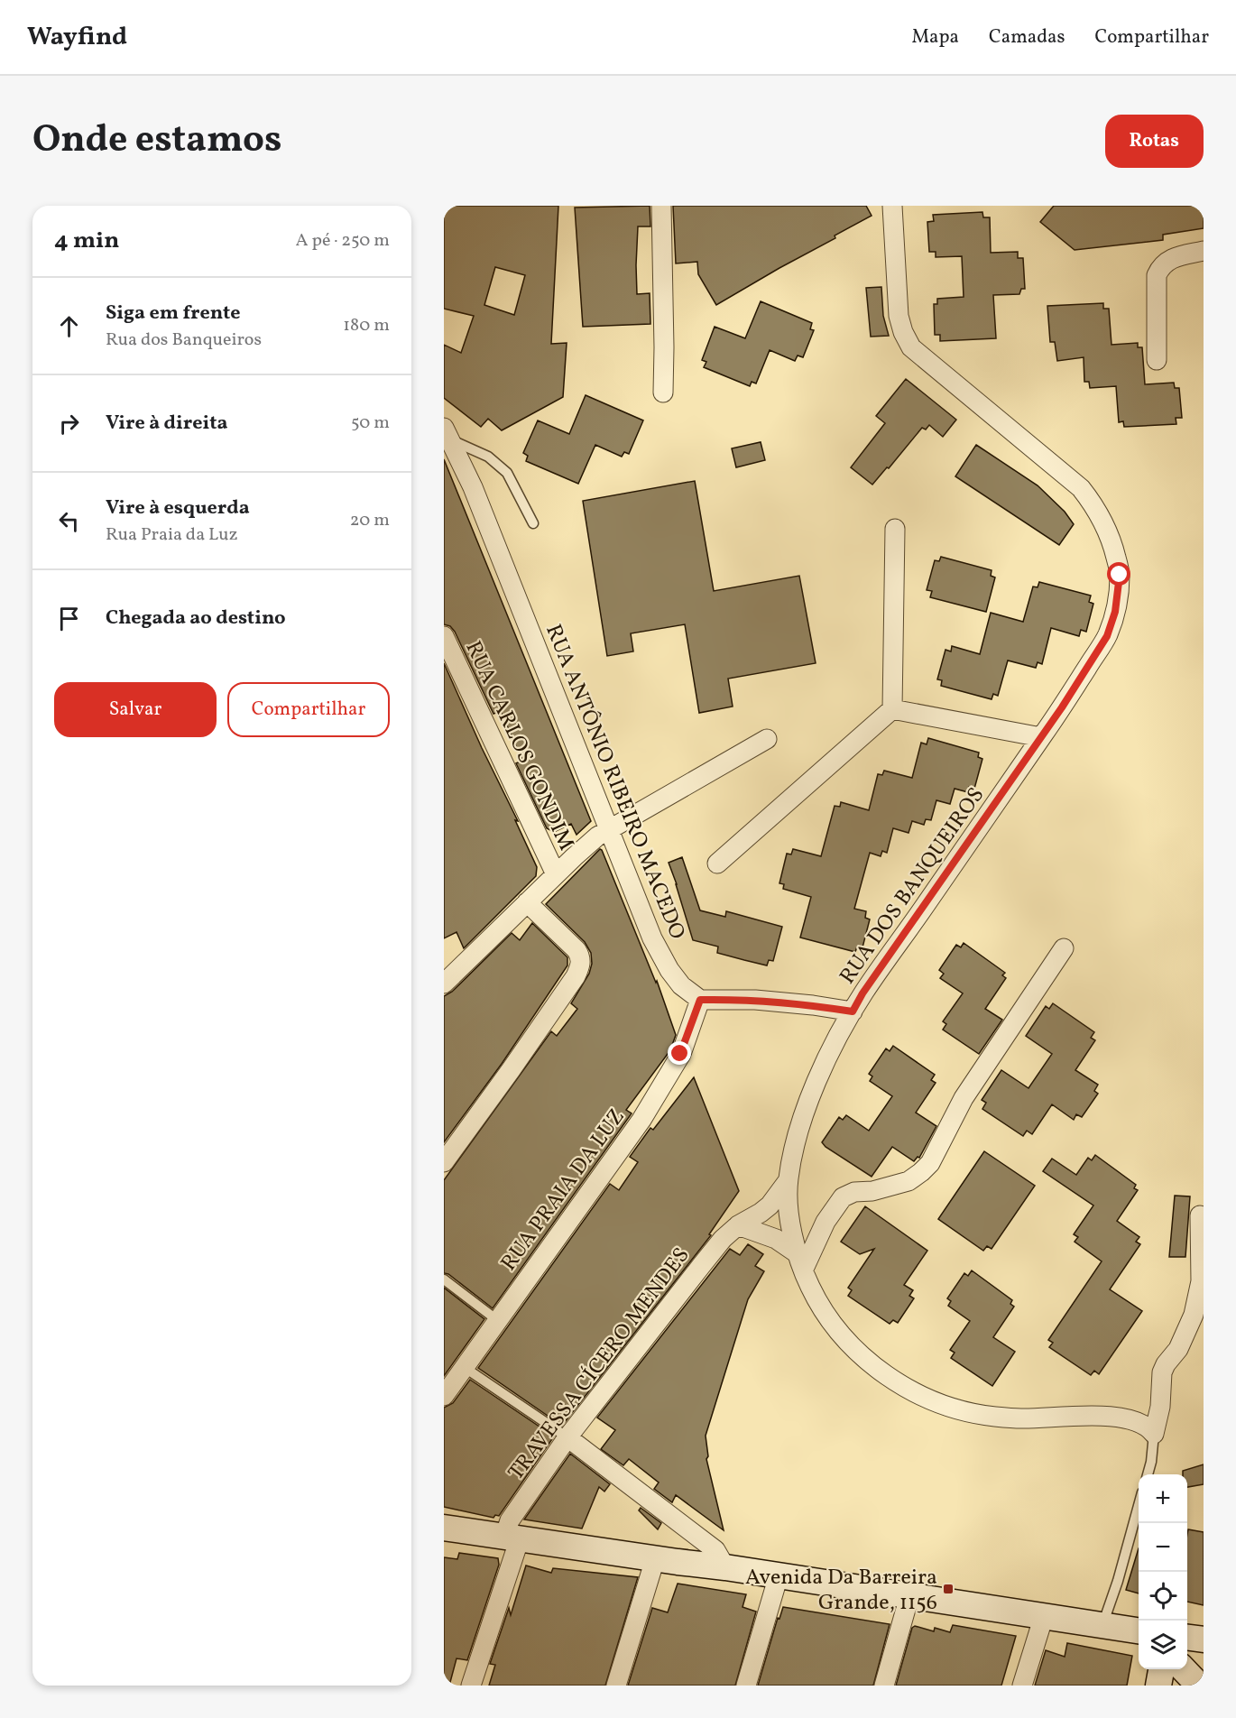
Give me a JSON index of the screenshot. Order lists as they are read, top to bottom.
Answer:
{
  "streets": {
    "street": [
      "RUA CARLOS GONDIM",
      "RUA ANTÔNIO RIBEIRO MACEDO",
      "RUA DOS BANQUEIROS",
      "RUA PRAIA DA LUZ",
      "TRAVESSA CÍCERO MENDES"
    ]
  },
  "crossings": [
    ["RUA ANTÔNIO RIBEIRO MACEDO", "RUA PRAIA DA LUZ"],
    ["RUA DOS BANQUEIROS", "TRAVESSA CÍCERO MENDES"]
  ],
  "places": {
    "transit": ["Avenida Da Barreira Grande, 1156"]
  },
  "page": {
    "header": "Wayfind",
    "nav": ["Mapa", "Camadas", "Compartilhar"],
    "title": "Onde estamos",
    "buttons": [
      "Rotas",
      ["Salvar", "Compartilhar"]
    ],
    "heading": ["4 min", "A pé · 250 m"],
    "list": [
      ["Siga em frente", "Rua dos Banqueiros", "180 m"],
      ["Vire à direita", "50 m"],
      ["Vire à esquerda", "Rua Praia da Luz", "20 m"],
      "Chegada ao destino"
    ],
    "map_buttons": ["+", "−"]
  }
}
